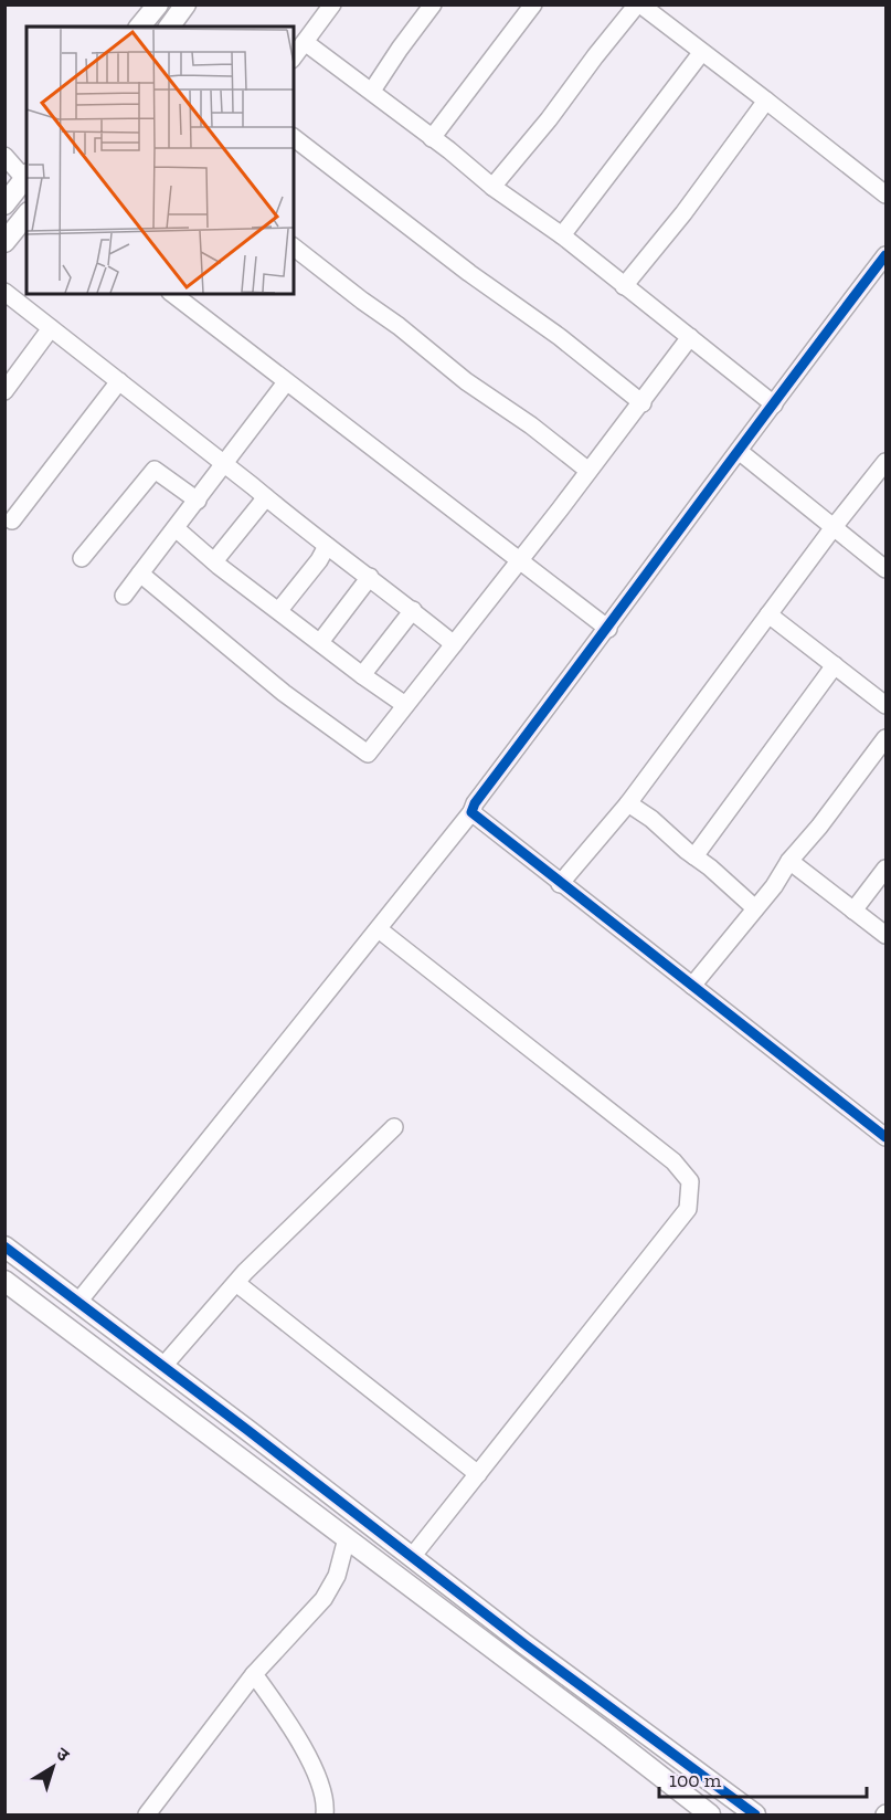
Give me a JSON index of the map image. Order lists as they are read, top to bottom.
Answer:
{
  "scale_bar": "100 m",
  "north": "top right"
}
